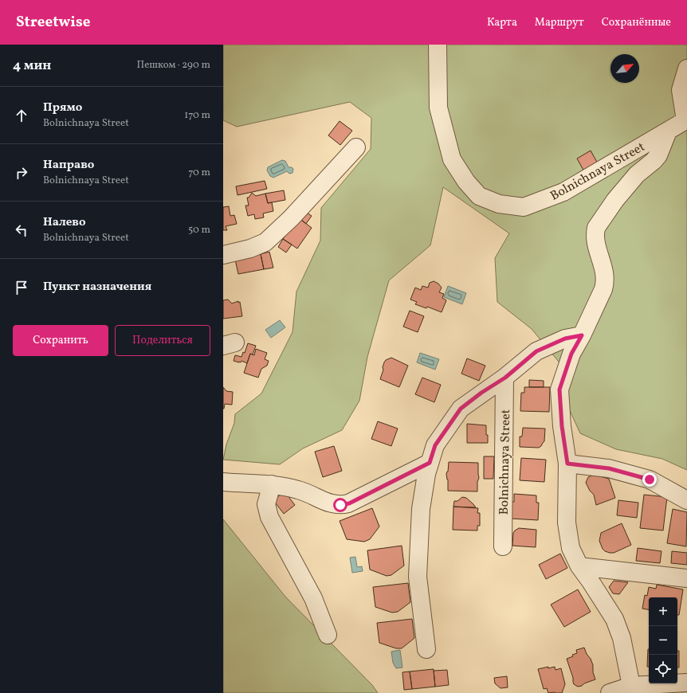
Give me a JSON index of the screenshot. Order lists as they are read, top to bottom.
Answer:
{
  "streets": {
    "street": ["Bolnichnaya Street"]
  },
  "north": "top right",
  "page": {
    "header": "Streetwise",
    "nav": ["Карта", "Маршрут", "Сохранённые"],
    "heading": ["4 мин", "Пешком · 290 m"],
    "list": [
      ["Прямо", "Bolnichnaya Street", "170 m"],
      ["Направо", "Bolnichnaya Street", "70 m"],
      ["Налево", "Bolnichnaya Street", "50 m"],
      "Пункт назначения"
    ],
    "buttons": ["Сохранить", "Поделиться"],
    "map_buttons": ["+", "−"]
  }
}
